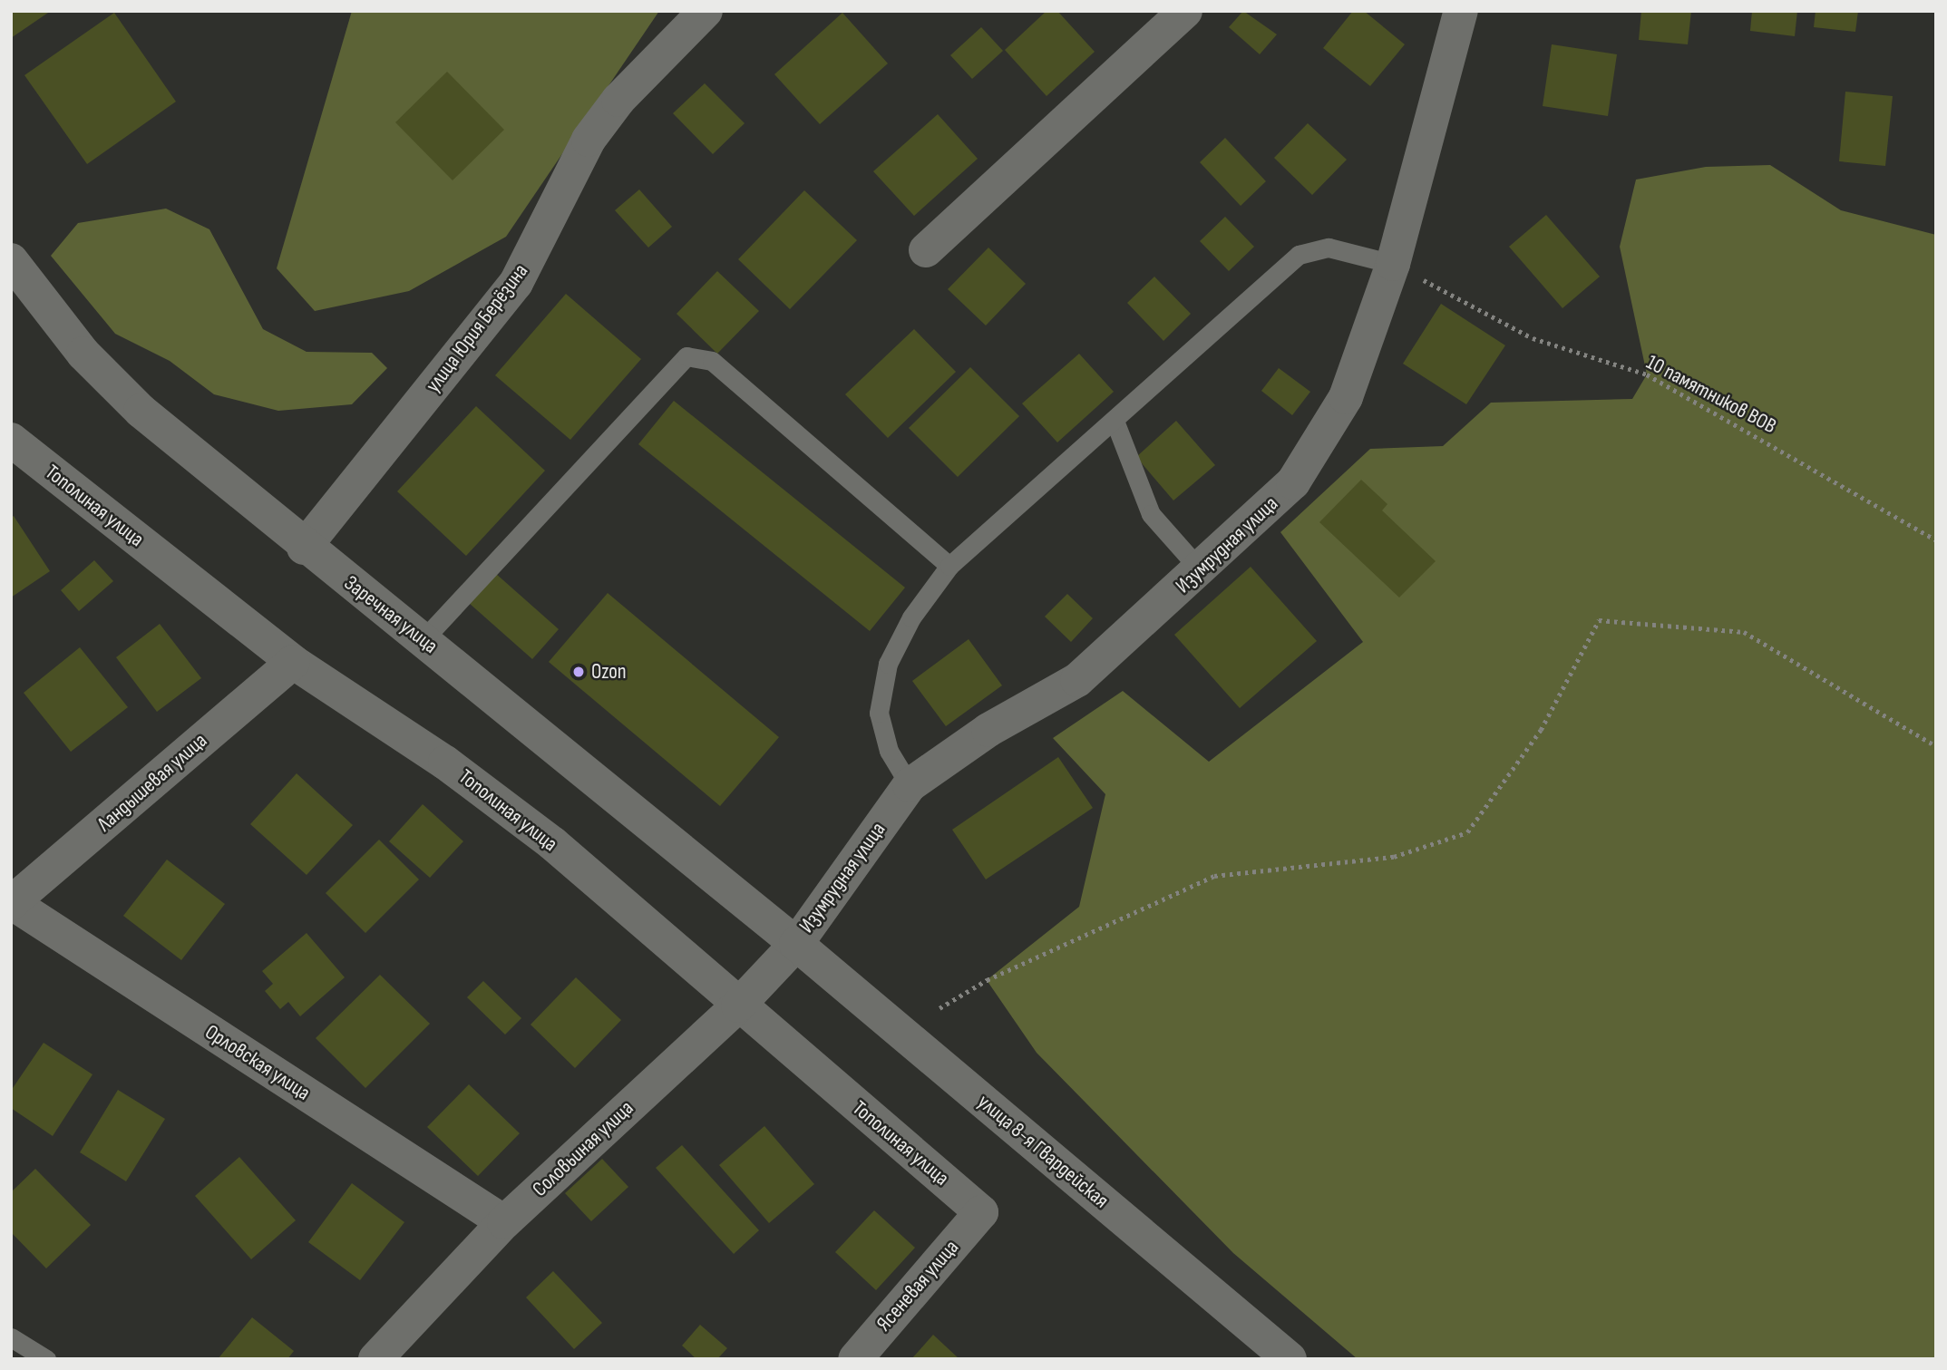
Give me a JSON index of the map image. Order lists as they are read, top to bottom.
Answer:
{
  "streets": {
    "street": [
      "улица Юрия Берёзина",
      "Тополиная улица",
      "Изумрудная улица",
      "Заречная улица",
      "Ландышевая улица",
      "Орловская улица",
      "Соловьиная улица",
      "улица 8-я Гвардейская",
      "Ясеневая улица"
    ],
    "path": ["10 памятников ВОВ"]
  },
  "crossings": [
    ["улица Юрия Берёзина", "Заречная улица"],
    ["10 памятников ВОВ", "Изумрудная улица"],
    ["Тополиная улица", "Ландышевая улица"],
    ["Тополиная улица", "Соловьиная улица"],
    ["Тополиная улица", "Ясеневая улица"],
    ["Изумрудная улица", "Заречная улица"],
    ["Изумрудная улица", "Соловьиная улица"],
    ["Изумрудная улица", "улица 8-я Гвардейская"],
    ["Заречная улица", "Соловьиная улица"],
    ["Заречная улица", "улица 8-я Гвардейская"],
    ["Ландышевая улица", "Орловская улица"],
    ["Орловская улица", "Соловьиная улица"],
    ["Соловьиная улица", "улица 8-я Гвардейская"]
  ],
  "places": ["Ozon"]
}
